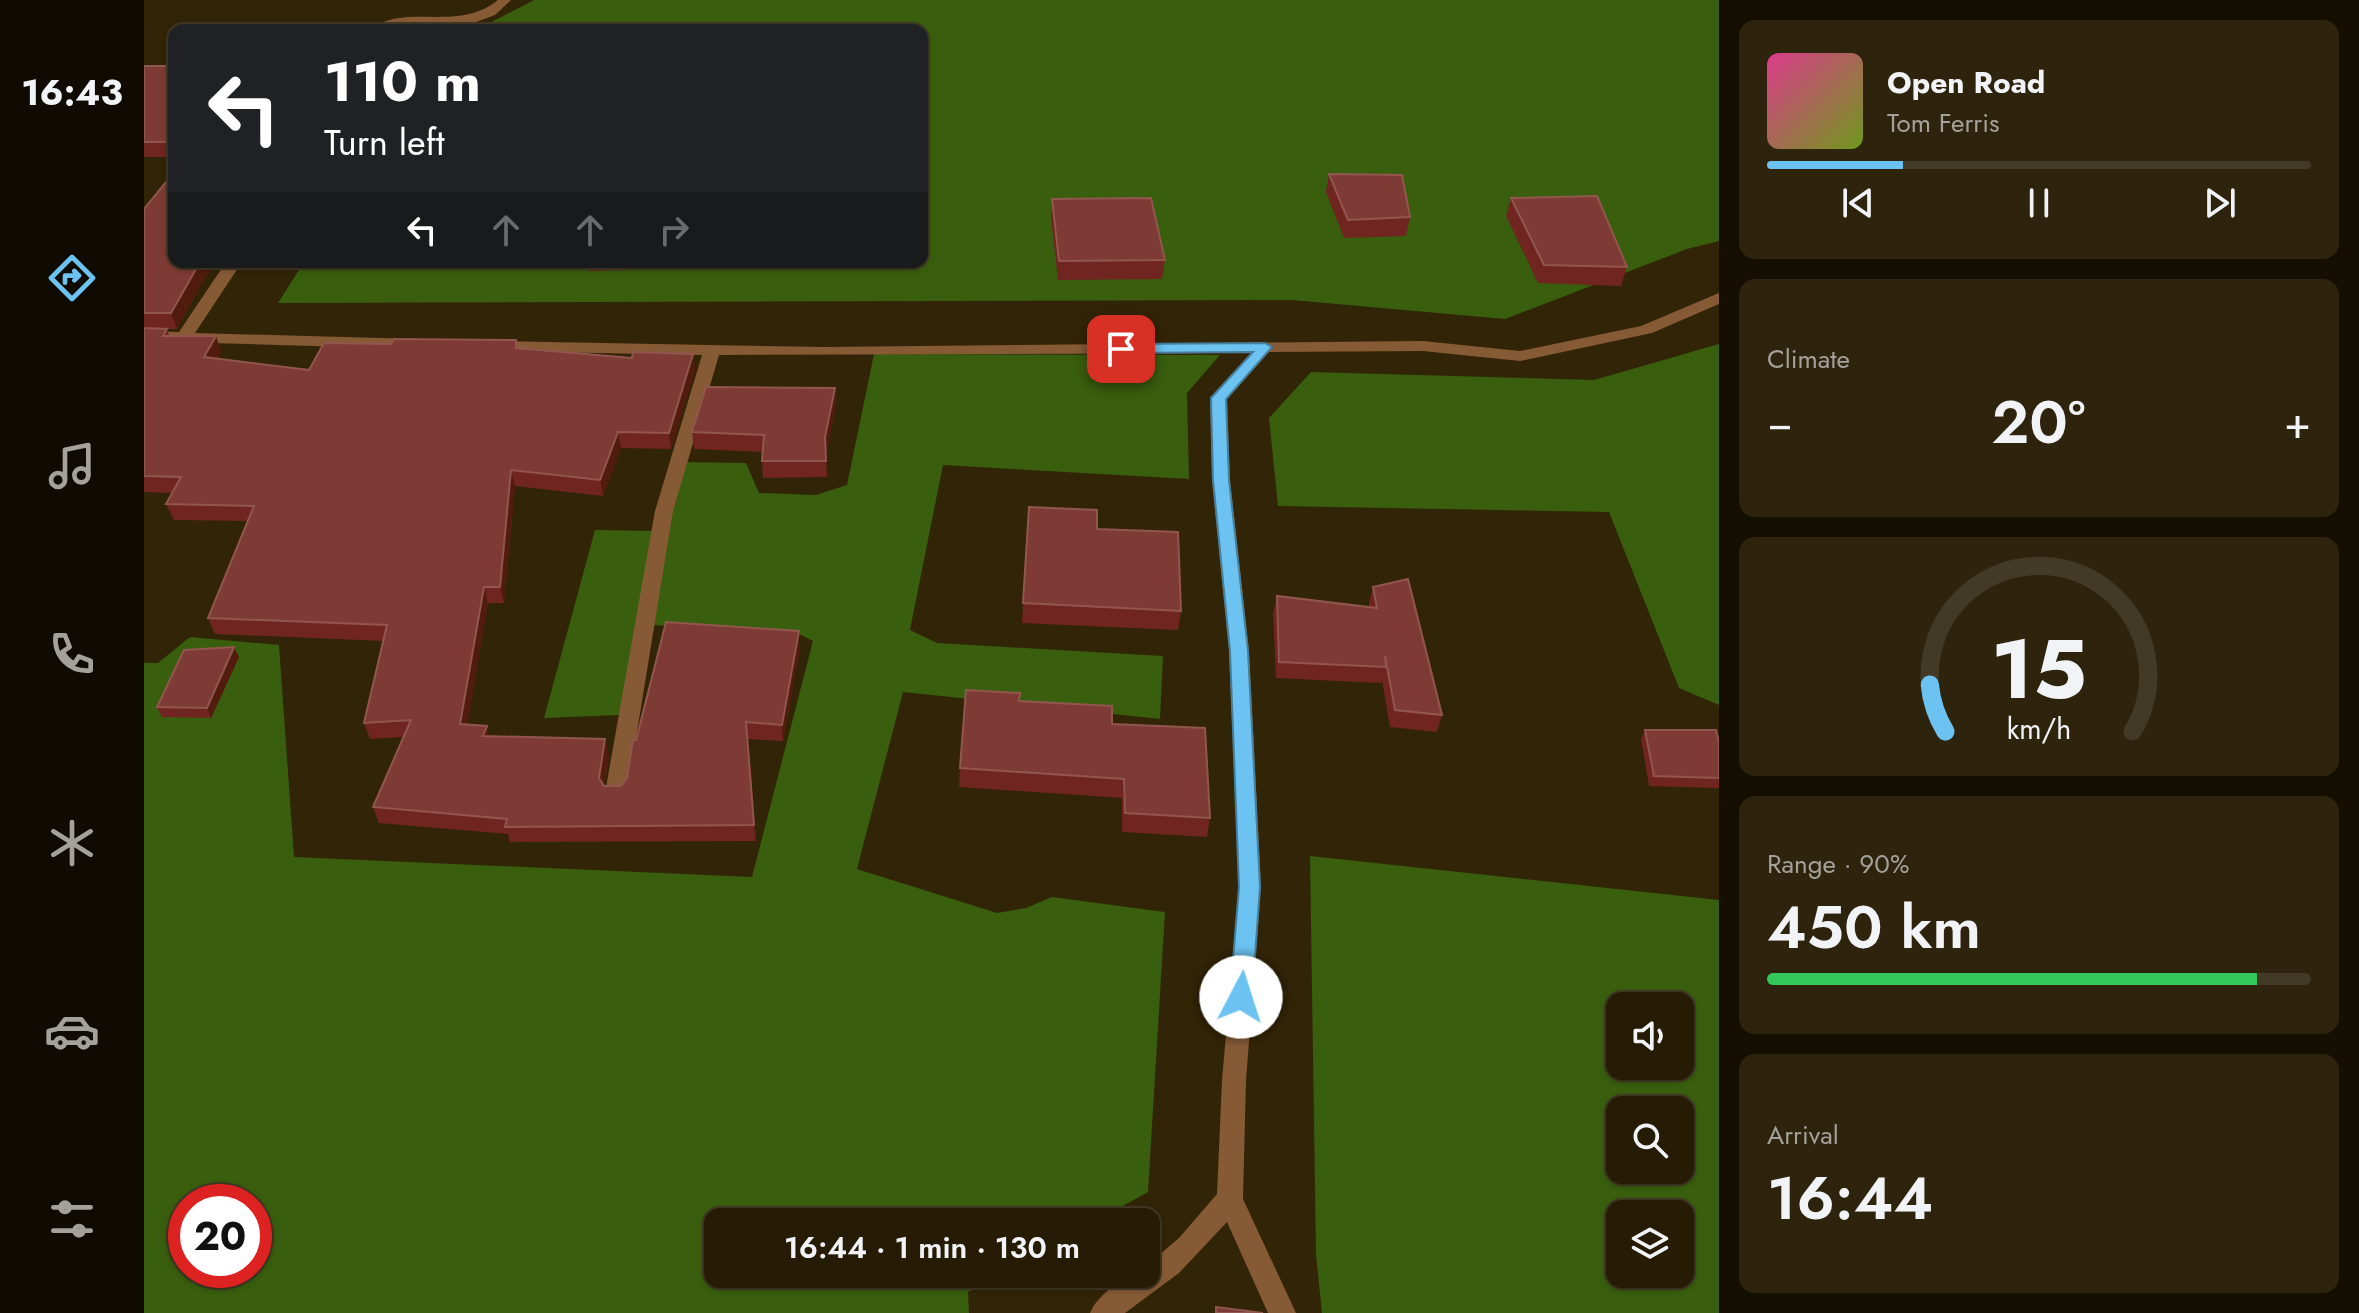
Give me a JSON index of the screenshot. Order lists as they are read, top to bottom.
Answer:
{
  "page": {
    "tabs": "16:43",
    "turn": ["110 m", "Turn left"],
    "song": ["Open Road", "Tom Ferris"],
    "tile": [
      "Climate",
      ["Range · 90%", "450 km"],
      ["Arrival", "16:44"]
    ],
    "heat": ["−", "20°", "+"],
    "limit": "20",
    "trip": "16:44 · 1 min · 130 m",
    "gauge": ["15", "km/h"]
  }
}
